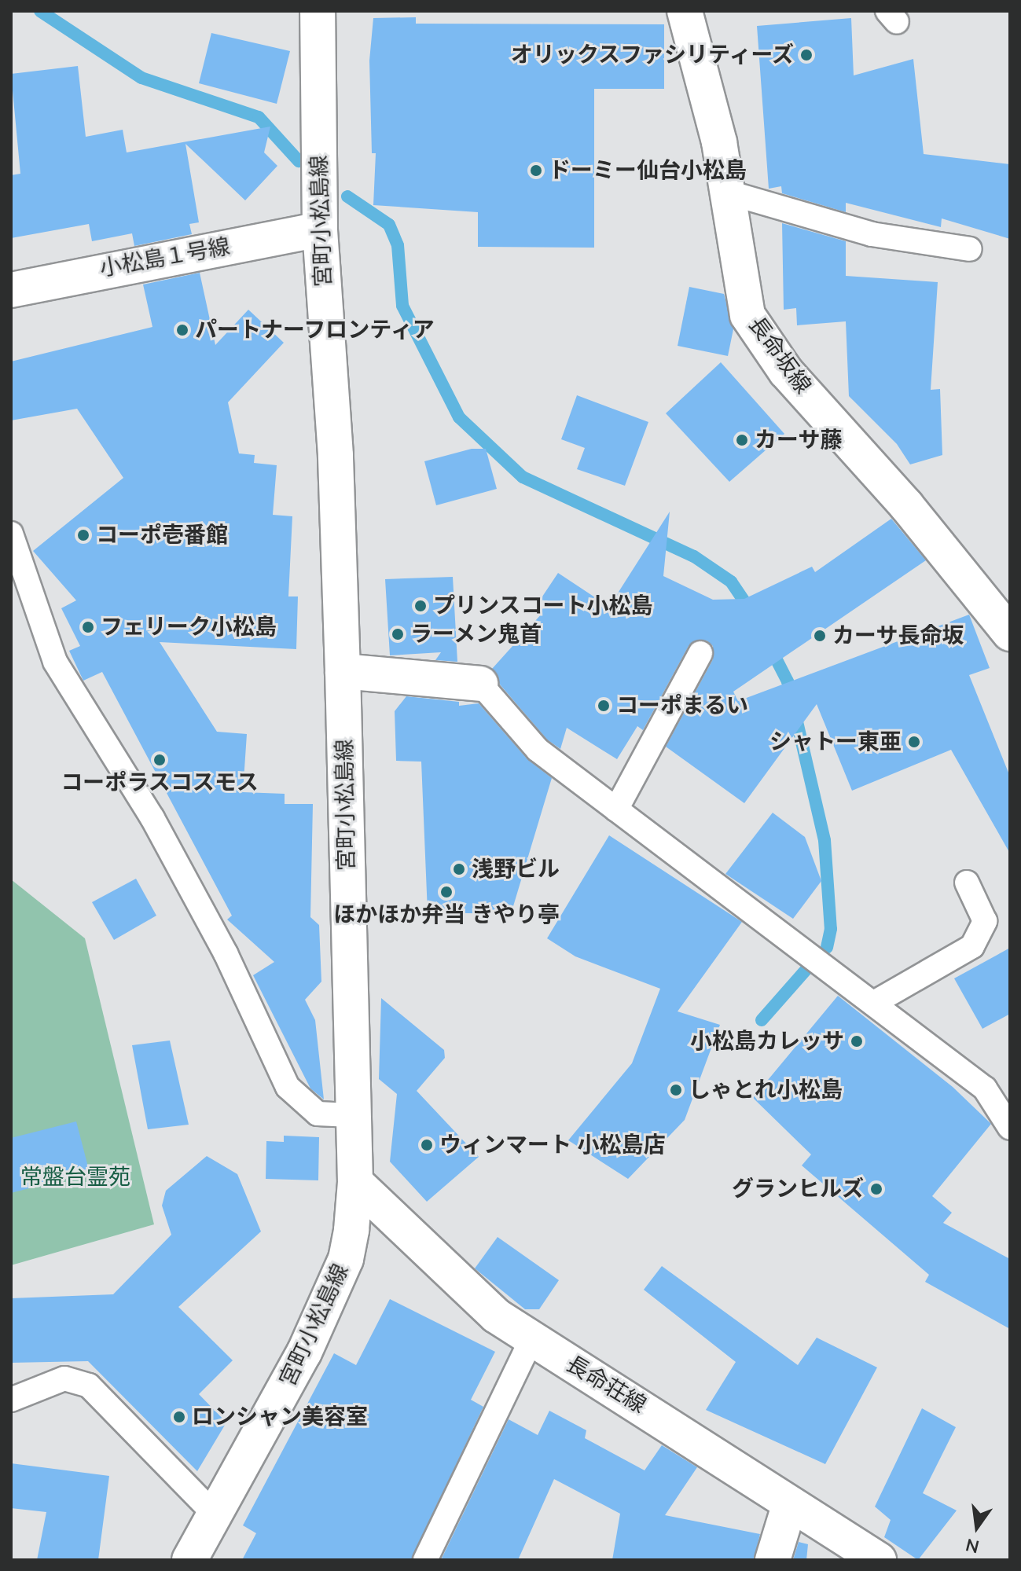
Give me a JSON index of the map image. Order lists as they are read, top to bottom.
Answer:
{
  "streets": {
    "street": [
      "宮町小松島線",
      "小松島１号線",
      "長命坂線",
      "長命荘線"
    ]
  },
  "crossings": [
    ["宮町小松島線", "小松島１号線"],
    ["宮町小松島線", "長命荘線"]
  ],
  "parks": ["常盤台霊苑"],
  "places": [
    "オリックスファシリティーズ",
    "ドーミー仙台小松島",
    "パートナーフロンティア",
    "カーサ藤",
    "コーポ壱番館",
    "プリンスコート小松島",
    "フェリーク小松島",
    "ラーメン鬼首",
    "カーサ長命坂",
    "コーポまるい",
    "シャトー東亜",
    "コーポラスコスモス",
    "浅野ビル",
    "ほかほか弁当 きやり亭",
    "小松島カレッサ",
    "しゃとれ小松島",
    "ウィンマート 小松島店",
    "グランヒルズ",
    "ロンシャン美容室"
  ],
  "north": "bottom"
}
